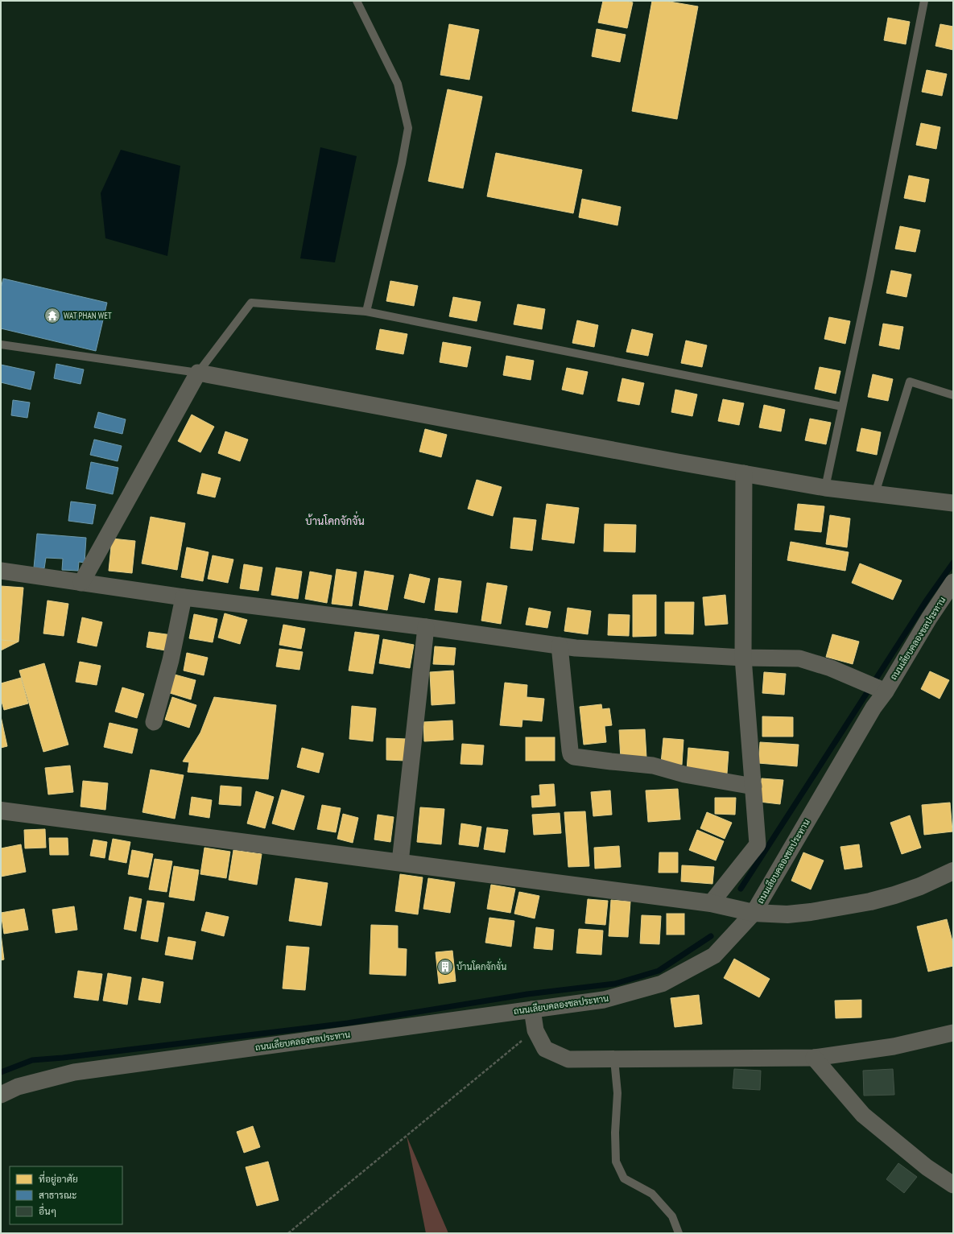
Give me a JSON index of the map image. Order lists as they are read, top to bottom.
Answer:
{
  "streets": {
    "street": ["ถนนเลียบคลองชลประทาน"]
  },
  "districts": ["บ้านโคกจักจั่น"],
  "places": {
    "temple": ["WAT PHAN WET"],
    "building": ["บ้านโคกจักจั่น"]
  },
  "legend": ["ที่อยู่อาศัย", "สาธารณะ", "อื่นๆ"]
}
